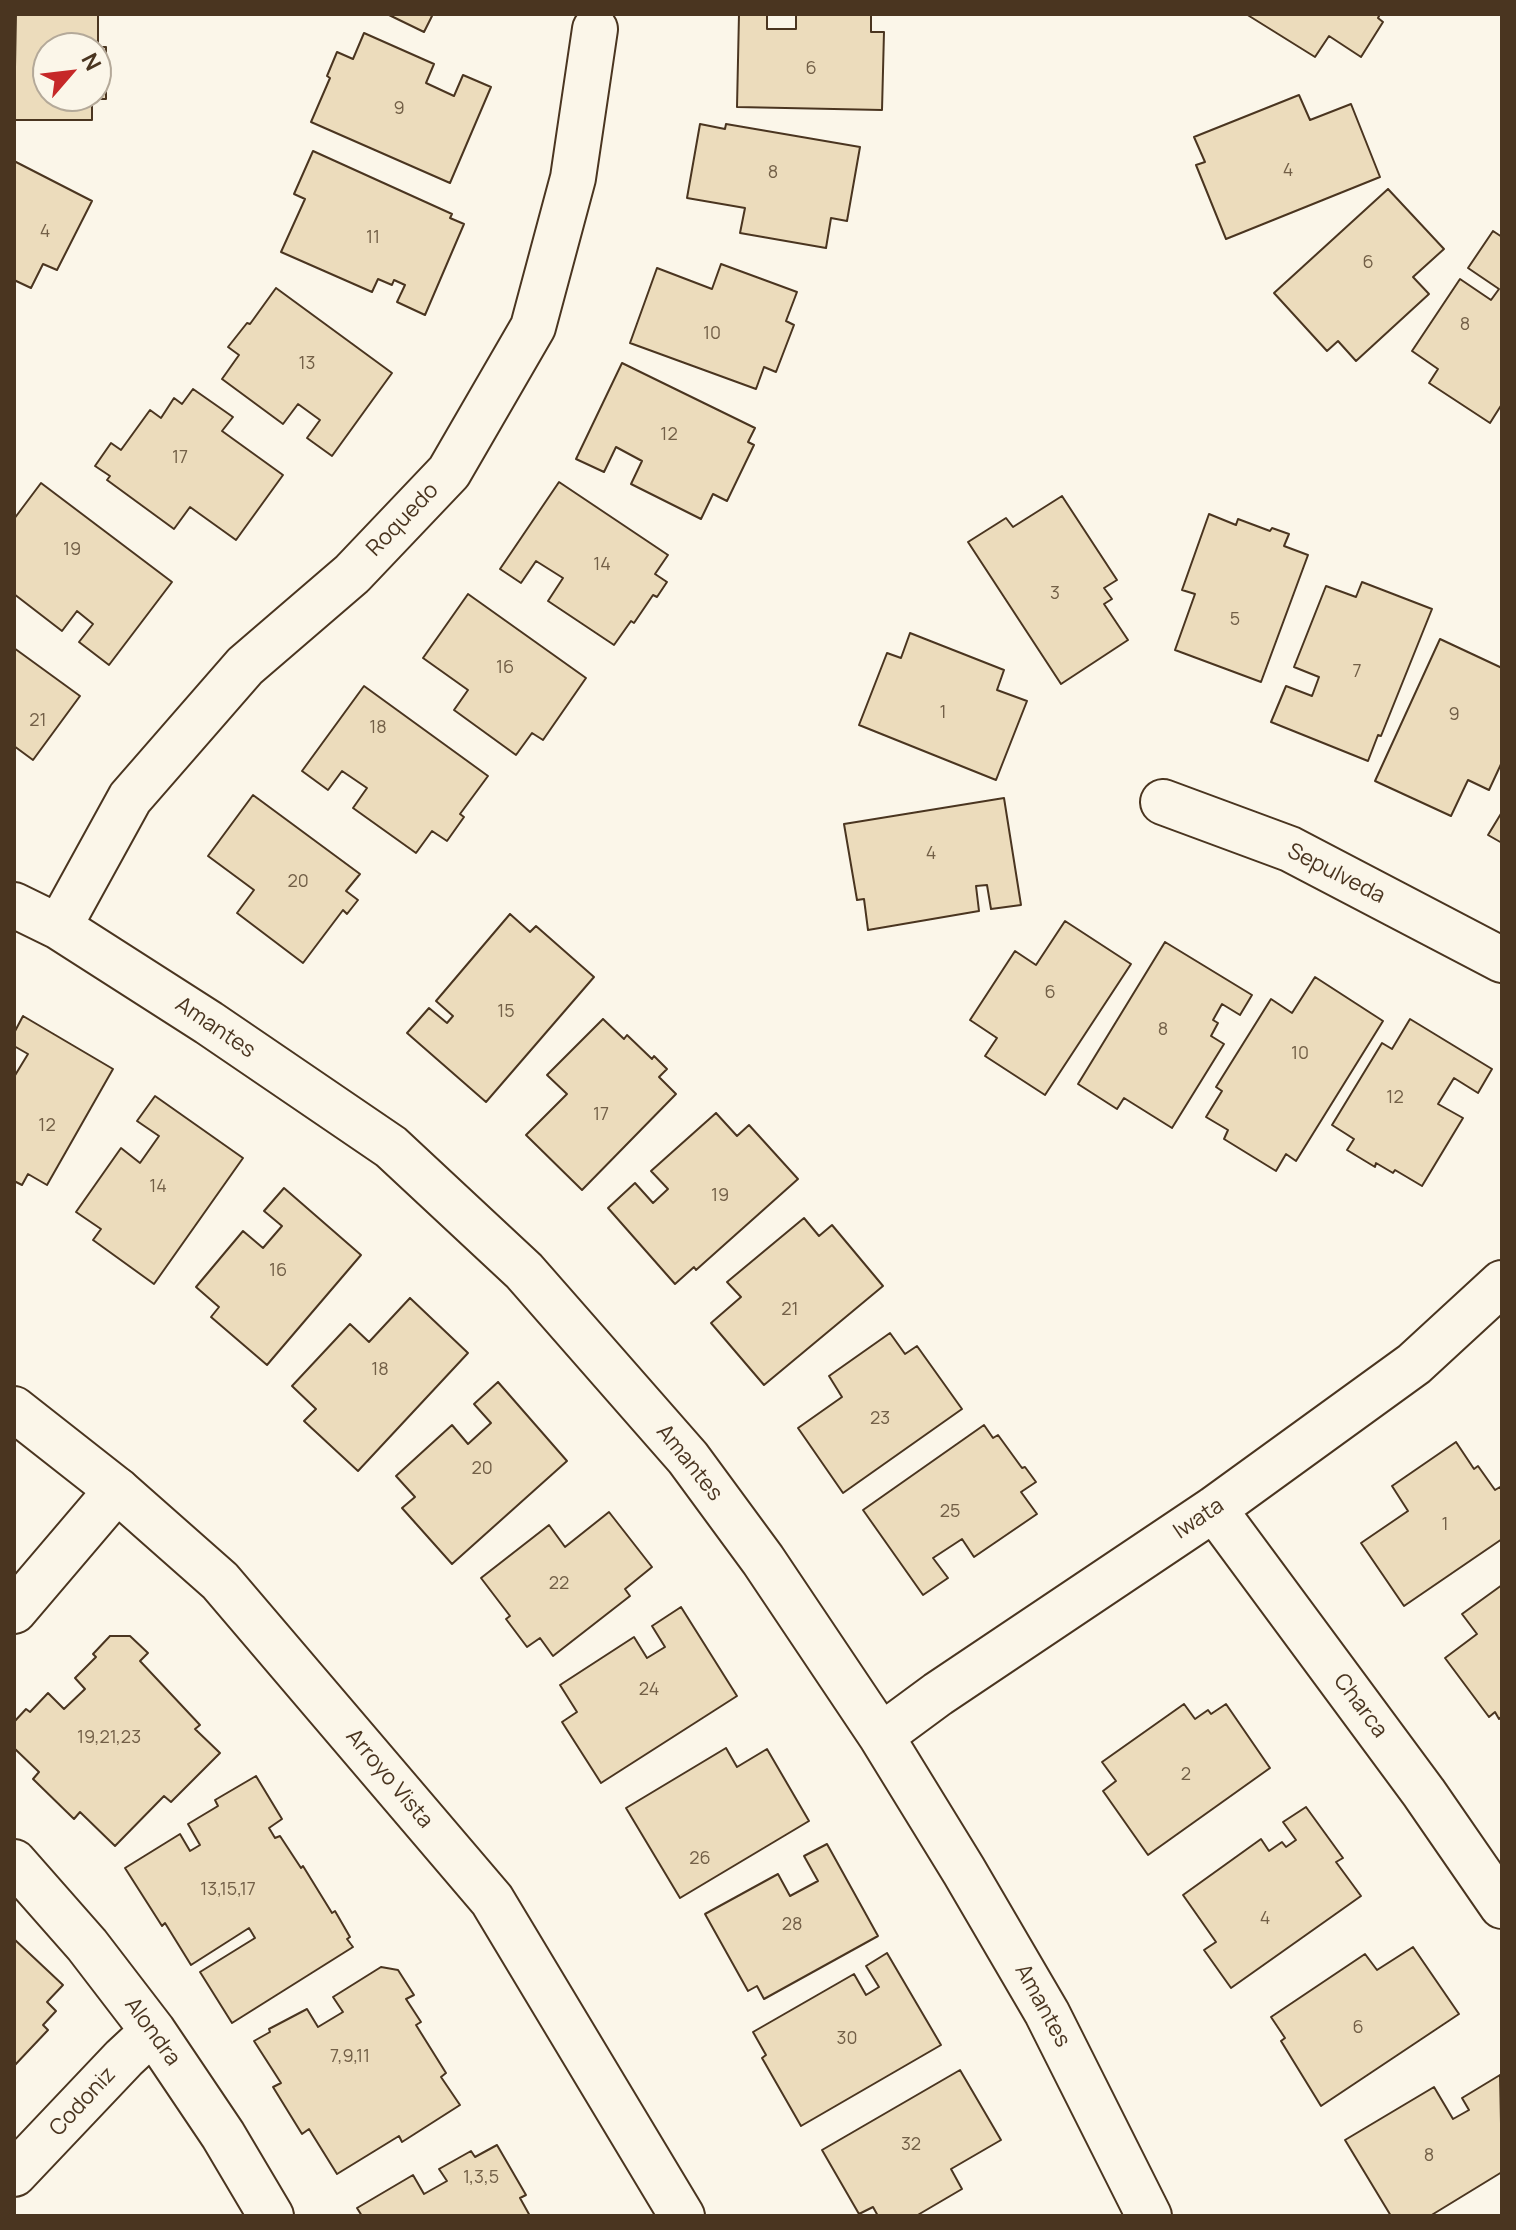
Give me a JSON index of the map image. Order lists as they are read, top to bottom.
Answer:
{
  "streets": {
    "street": [
      "Roquedo",
      "Sepulveda",
      "Amantes",
      "Iwata",
      "Charca",
      "Arroyo Vista",
      "Alondra",
      "Codoniz"
    ]
  },
  "crossings": [
    ["Roquedo", "Amantes"],
    ["Amantes", "Iwata"],
    ["Iwata", "Charca"],
    ["Alondra", "Codoniz"]
  ],
  "house_numbers": [
    "6",
    "9",
    "4",
    "8",
    "4",
    "11",
    "6",
    "8",
    "10",
    "13",
    "12",
    "17",
    "19",
    "14",
    "3",
    "5",
    "16",
    "7",
    "1",
    "9",
    "21",
    "18",
    "4",
    "20",
    "6",
    "15",
    "8",
    "10",
    "12",
    "17",
    "12",
    "14",
    "19",
    "16",
    "21",
    "18",
    "23",
    "20",
    "25",
    "1",
    "22",
    "24",
    "19,21,23",
    "2",
    "26",
    "13,15,17",
    "4",
    "28",
    "6",
    "30",
    "7,9,11",
    "32",
    "8",
    "1,3,5"
  ],
  "north": "top right"
}
